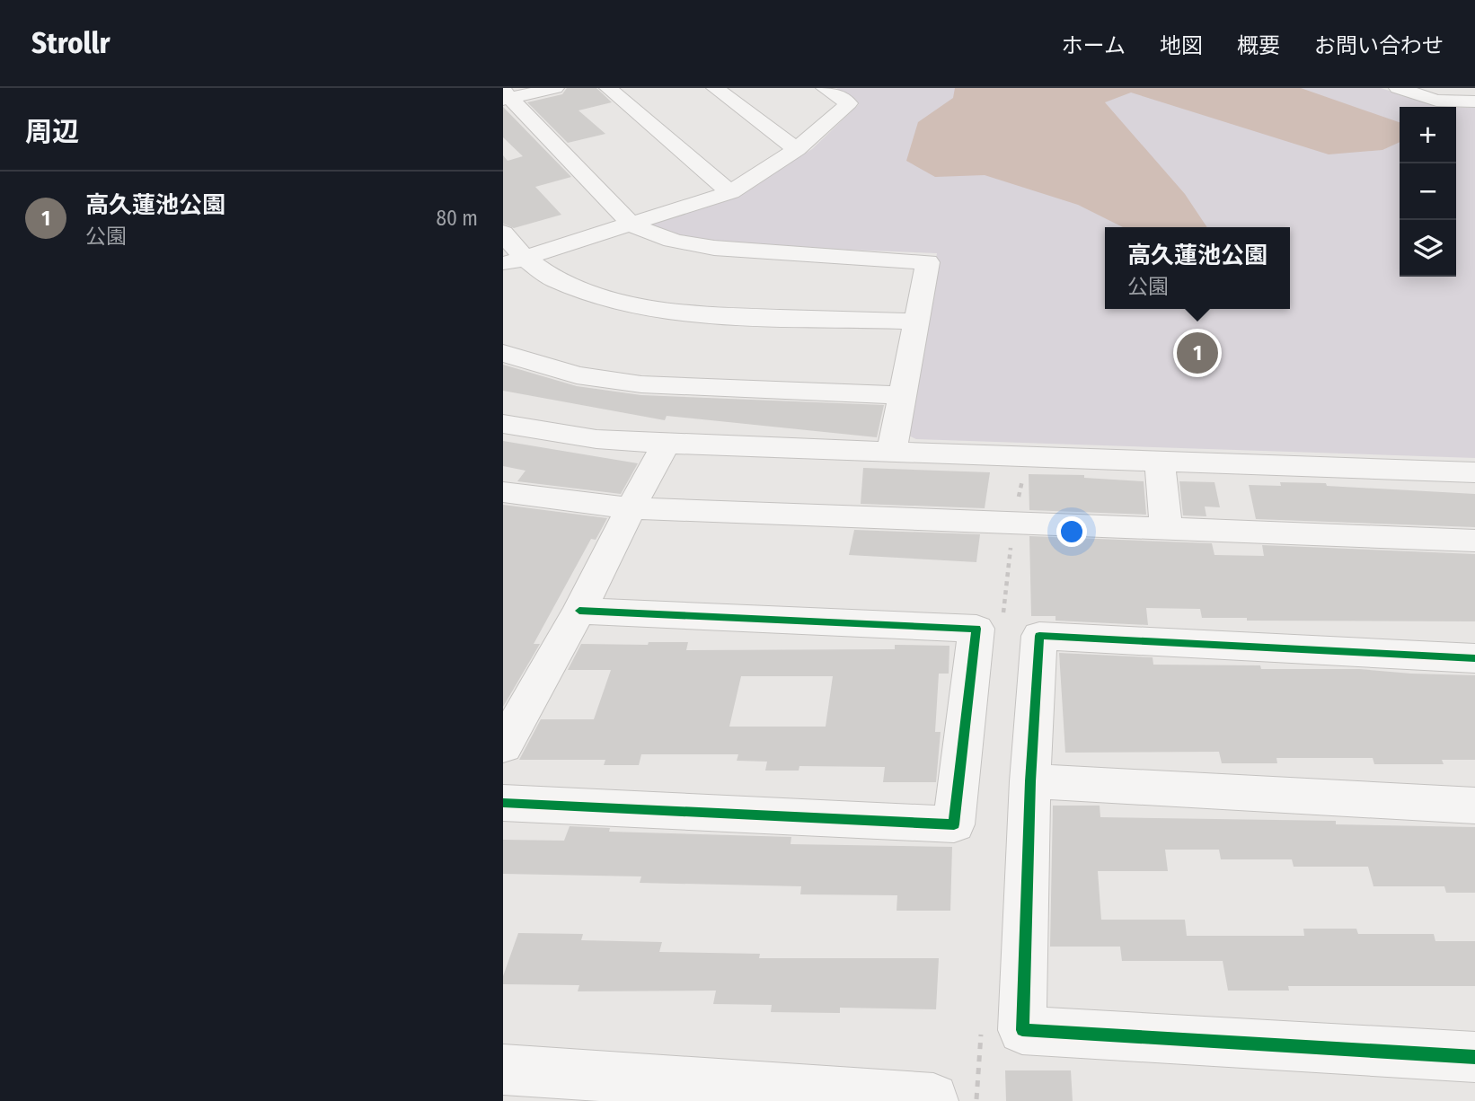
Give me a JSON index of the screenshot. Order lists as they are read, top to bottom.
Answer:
{
  "page": {
    "header": "Strollr",
    "nav": [
      "ホーム",
      "地図",
      "概要",
      "お問い合わせ"
    ],
    "heading": "周辺",
    "map_buttons": ["+", "−"],
    "list": [
      {
        "mark": "1",
        "name": "高久蓮池公園",
        "note": "公園",
        "value": "80 m"
      }
    ],
    "popup": ["高久蓮池公園", "公園"],
    "pins": "1"
  }
}
